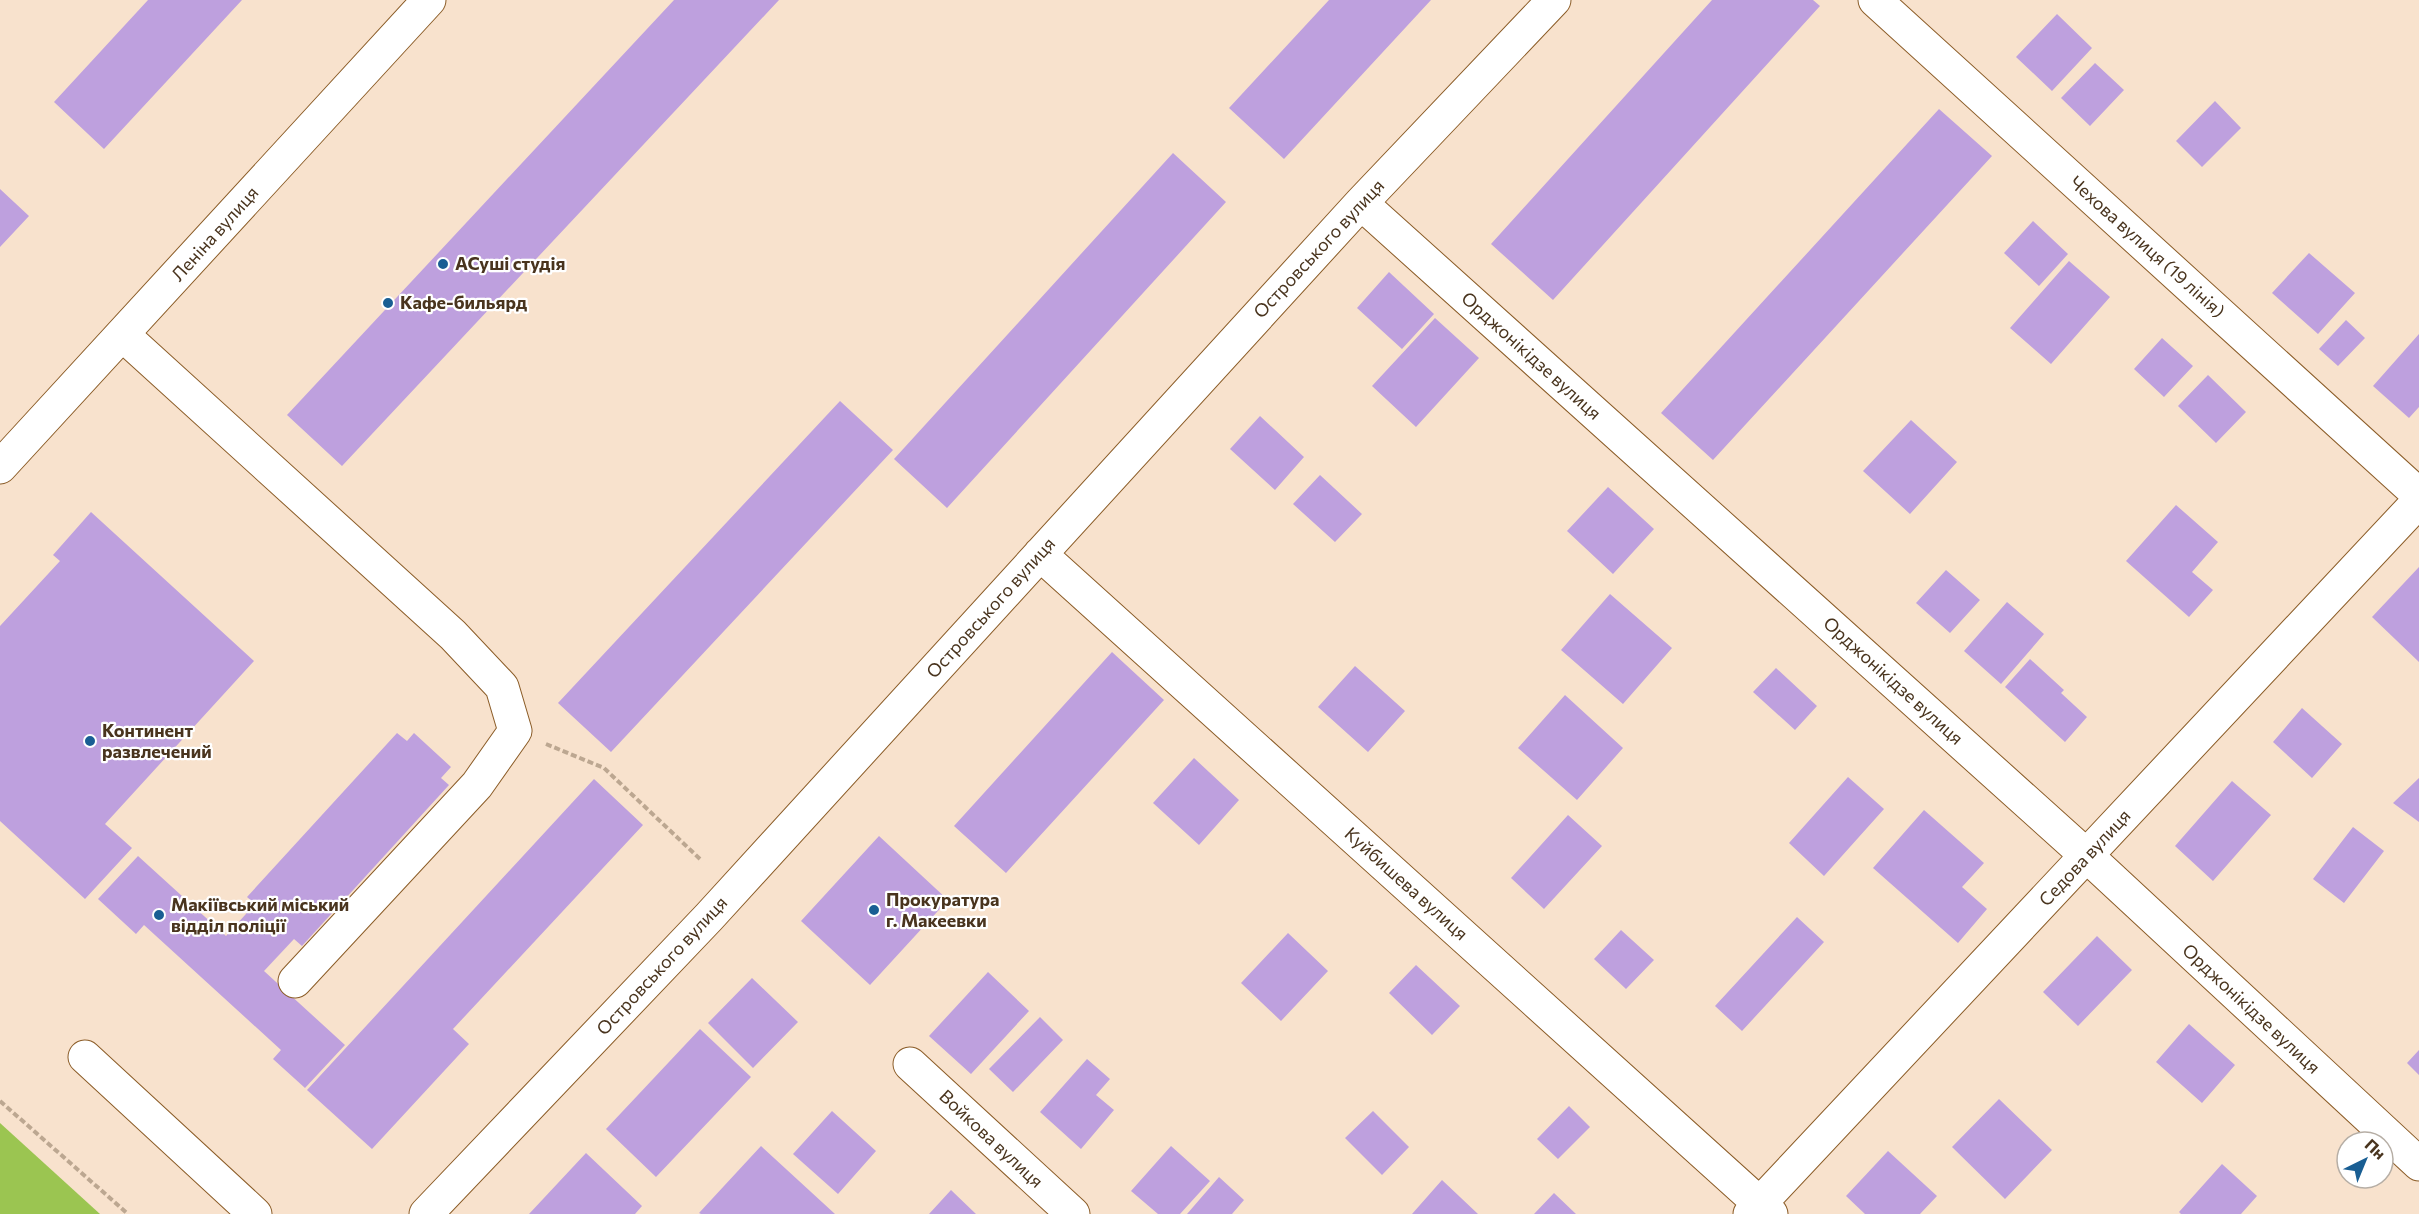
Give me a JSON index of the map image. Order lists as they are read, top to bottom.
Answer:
{
  "streets": {
    "street": [
      "Леніна вулиця",
      "Чехова вулиця (19 лiнiя)",
      "Островського вулиця",
      "Орджонікідзе вулиця",
      "Седова вулиця",
      "Куйбишева вулиця",
      "Войкова вулиця"
    ]
  },
  "crossings": [
    ["Островського вулиця", "Орджонікідзе вулиця"],
    ["Островського вулиця", "Куйбишева вулиця"],
    ["Орджонікідзе вулиця", "Седова вулиця"],
    ["Седова вулиця", "Куйбишева вулиця"]
  ],
  "places": [
    "АСуші студія",
    "Кафе-бильярд",
    "Континент развлечений",
    "Прокуратура г. Макеевки",
    "Макіївський міський відділ поліції"
  ],
  "north": "top right"
}
